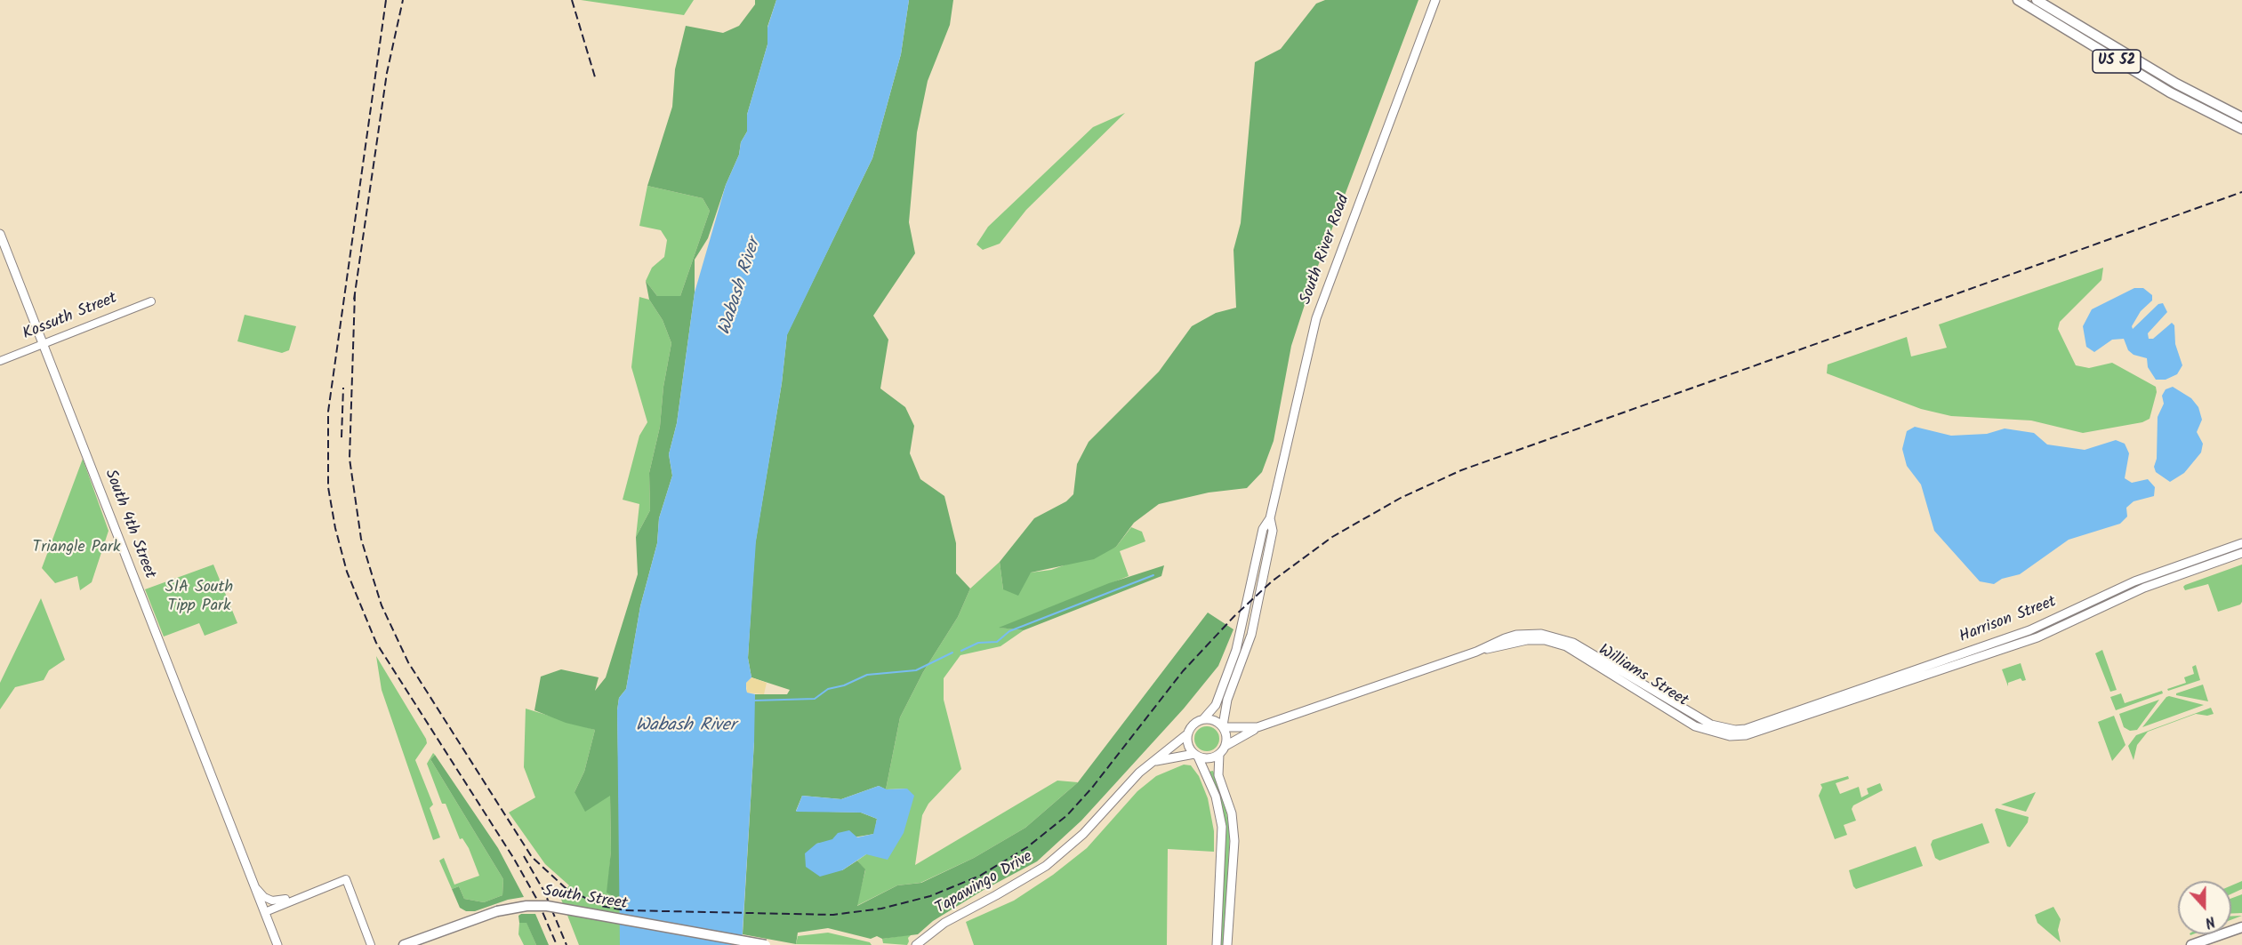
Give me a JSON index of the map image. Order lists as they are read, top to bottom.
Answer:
{
  "streets": {
    "main road": [
      "US 52",
      "South River Road",
      "South 4th Street",
      "Harrison Street",
      "Williams Street",
      "Tapawingo Drive",
      "South Street"
    ],
    "street": ["Kossuth Street"]
  },
  "crossings": [
    ["South River Road", "Williams Street"],
    ["South River Road", "Tapawingo Drive"],
    ["Kossuth Street", "South 4th Street"],
    ["Harrison Street", "Williams Street"],
    ["Williams Street", "Tapawingo Drive"]
  ],
  "water": ["Wabash River"],
  "parks": ["Triangle Park", "SIA South Tipp Park"],
  "north": "bottom"
}
